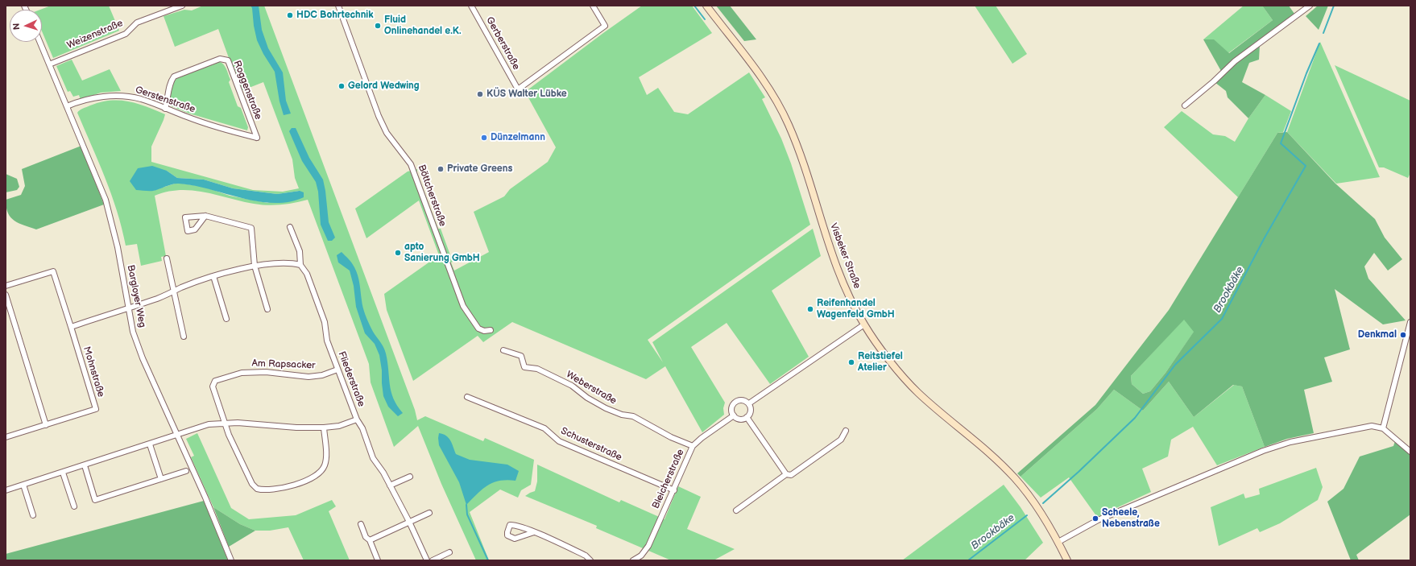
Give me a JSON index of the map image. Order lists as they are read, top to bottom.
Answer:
{
  "streets": {
    "main road": ["Visbeker Straße"],
    "street": [
      "Weizenstraße",
      "Gerberstraße",
      "Roggenstraße",
      "Gerstenstraße",
      "Böttcherstraße",
      "Bargloyer Weg",
      "Am Rapsacker",
      "Mohnstraße",
      "Fliederstraße",
      "Weberstraße",
      "Schusterstraße",
      "Bleicherstraße"
    ]
  },
  "crossings": [
    ["Weizenstraße", "Bargloyer Weg"],
    ["Roggenstraße", "Gerstenstraße"],
    ["Gerstenstraße", "Bargloyer Weg"],
    ["Bargloyer Weg", "Fliederstraße"],
    ["Am Rapsacker", "Fliederstraße"],
    ["Weberstraße", "Bleicherstraße"],
    ["Schusterstraße", "Bleicherstraße"]
  ],
  "water": ["Brookbäke"],
  "places": [
    "HDC Bohrtechnik",
    "Fluid Onlinehandel e.K.",
    "Gelord Wedwing",
    "KÜS Walter Lübke",
    "Dünzelmann",
    "Private Greens",
    "apto Sanierung GmbH",
    "Reifenhandel Wagenfeld GmbH",
    "Denkmal",
    "Reitstiefel Atelier",
    "Scheele, Nebenstraße"
  ],
  "north": "left"
}
